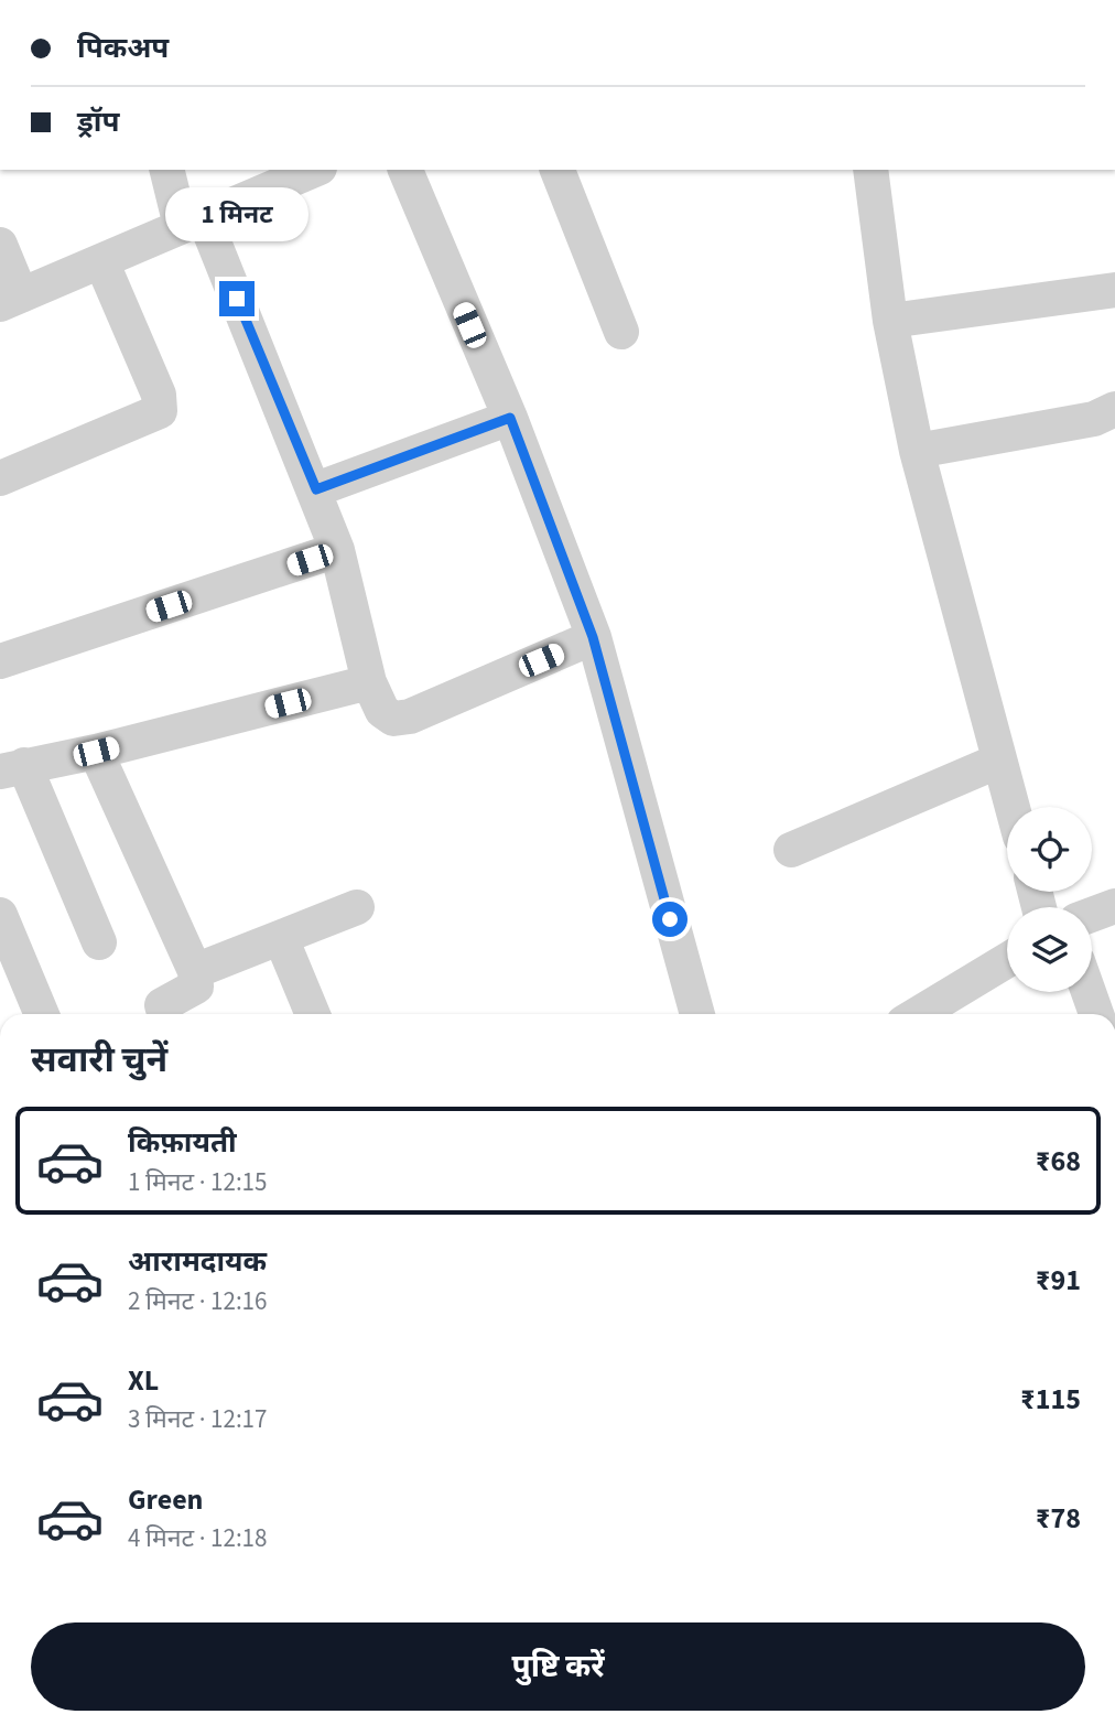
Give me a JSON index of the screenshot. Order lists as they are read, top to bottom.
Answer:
{
  "page": {
    "banner": ["पिकअप", "ड्रॉप"],
    "bubble": "1 मिनट",
    "heading": "सवारी चुनें",
    "list": [
      {
        "name": "किफ़ायती",
        "note": "1 मिनट · 12:15",
        "value": "₹68"
      },
      {
        "name": "आरामदायक",
        "note": "2 मिनट · 12:16",
        "value": "₹91"
      },
      {
        "name": "XL",
        "note": "3 मिनट · 12:17",
        "value": "₹115"
      },
      {
        "name": "Green",
        "note": "4 मिनट · 12:18",
        "value": "₹78"
      }
    ],
    "buttons": "पुष्टि करें"
  }
}
